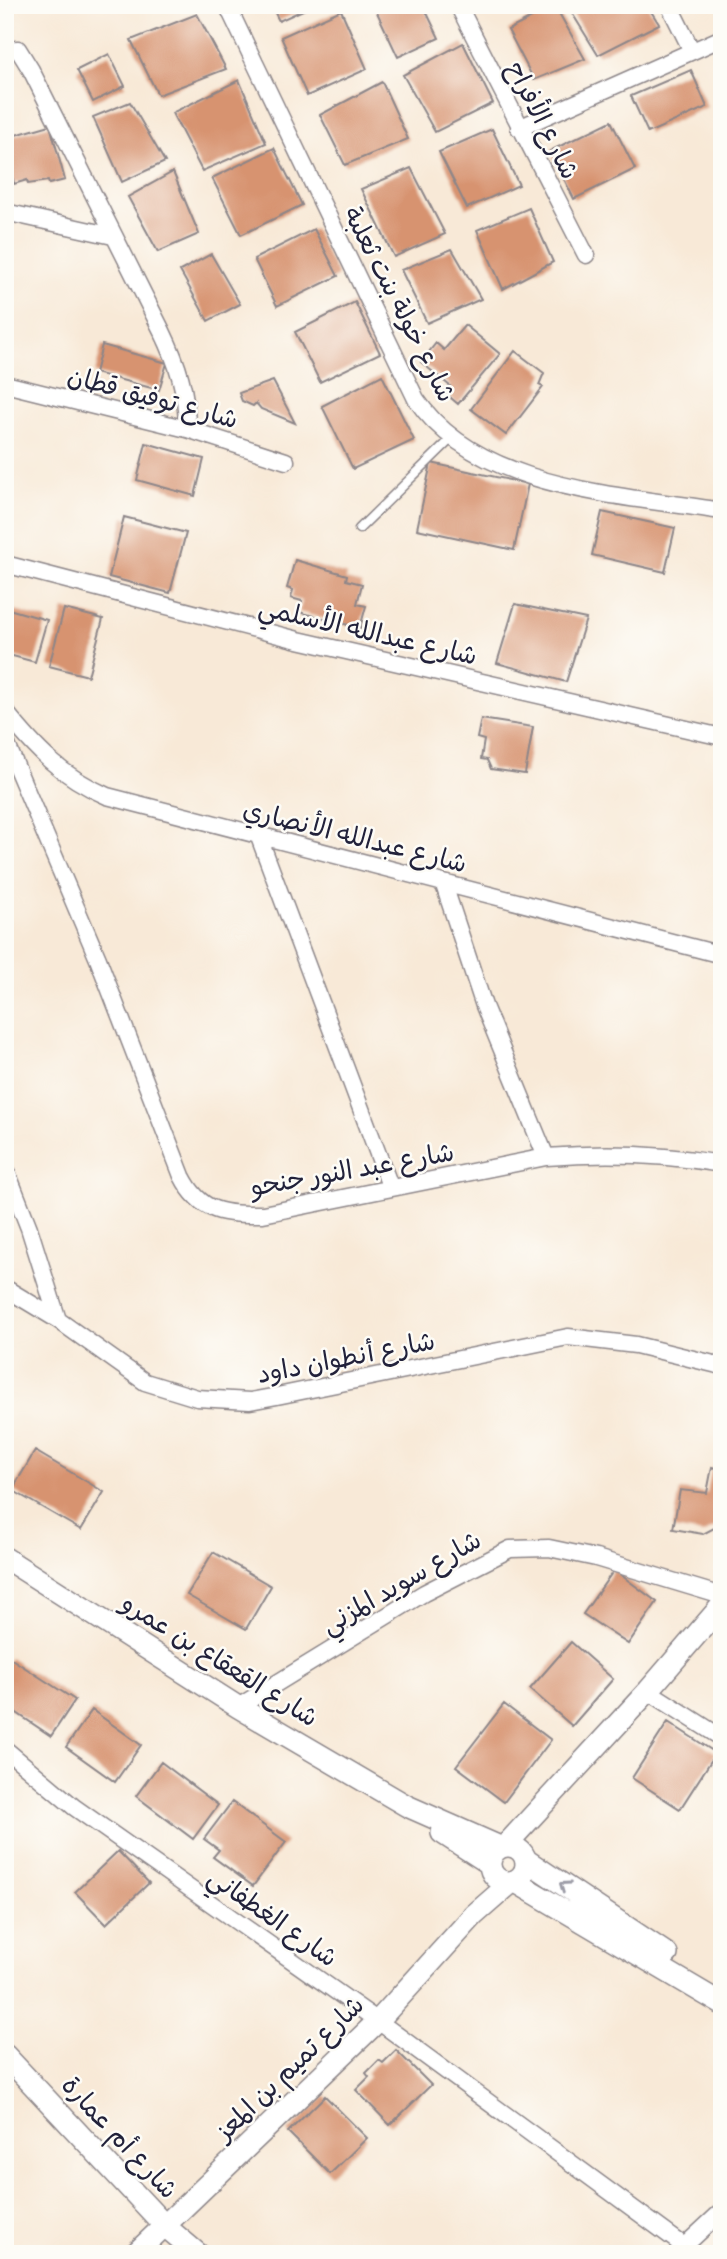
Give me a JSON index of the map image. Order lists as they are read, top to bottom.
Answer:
{
  "streets": {
    "street": [
      "شارع الأفراح",
      "شارع خولة بنت ثعلبة",
      "شارع توفيق قطان",
      "شارع عبدالله الأسلمي",
      "شارع عبدالله الأنصاري",
      "شارع عبد النور جنحو",
      "شارع أنطوان داود",
      "شارع سويد المزني",
      "شارع القعقاع بن عمرو",
      "شارع الغطفاني",
      "شارع تميم بن المعز",
      "شارع أم عمارة"
    ]
  },
  "crossings": [
    ["شارع سويد المزني", "شارع القعقاع بن عمرو"],
    ["شارع القعقاع بن عمرو", "شارع تميم بن المعز"],
    ["شارع الغطفاني", "شارع تميم بن المعز"],
    ["شارع تميم بن المعز", "شارع أم عمارة"]
  ]
}
